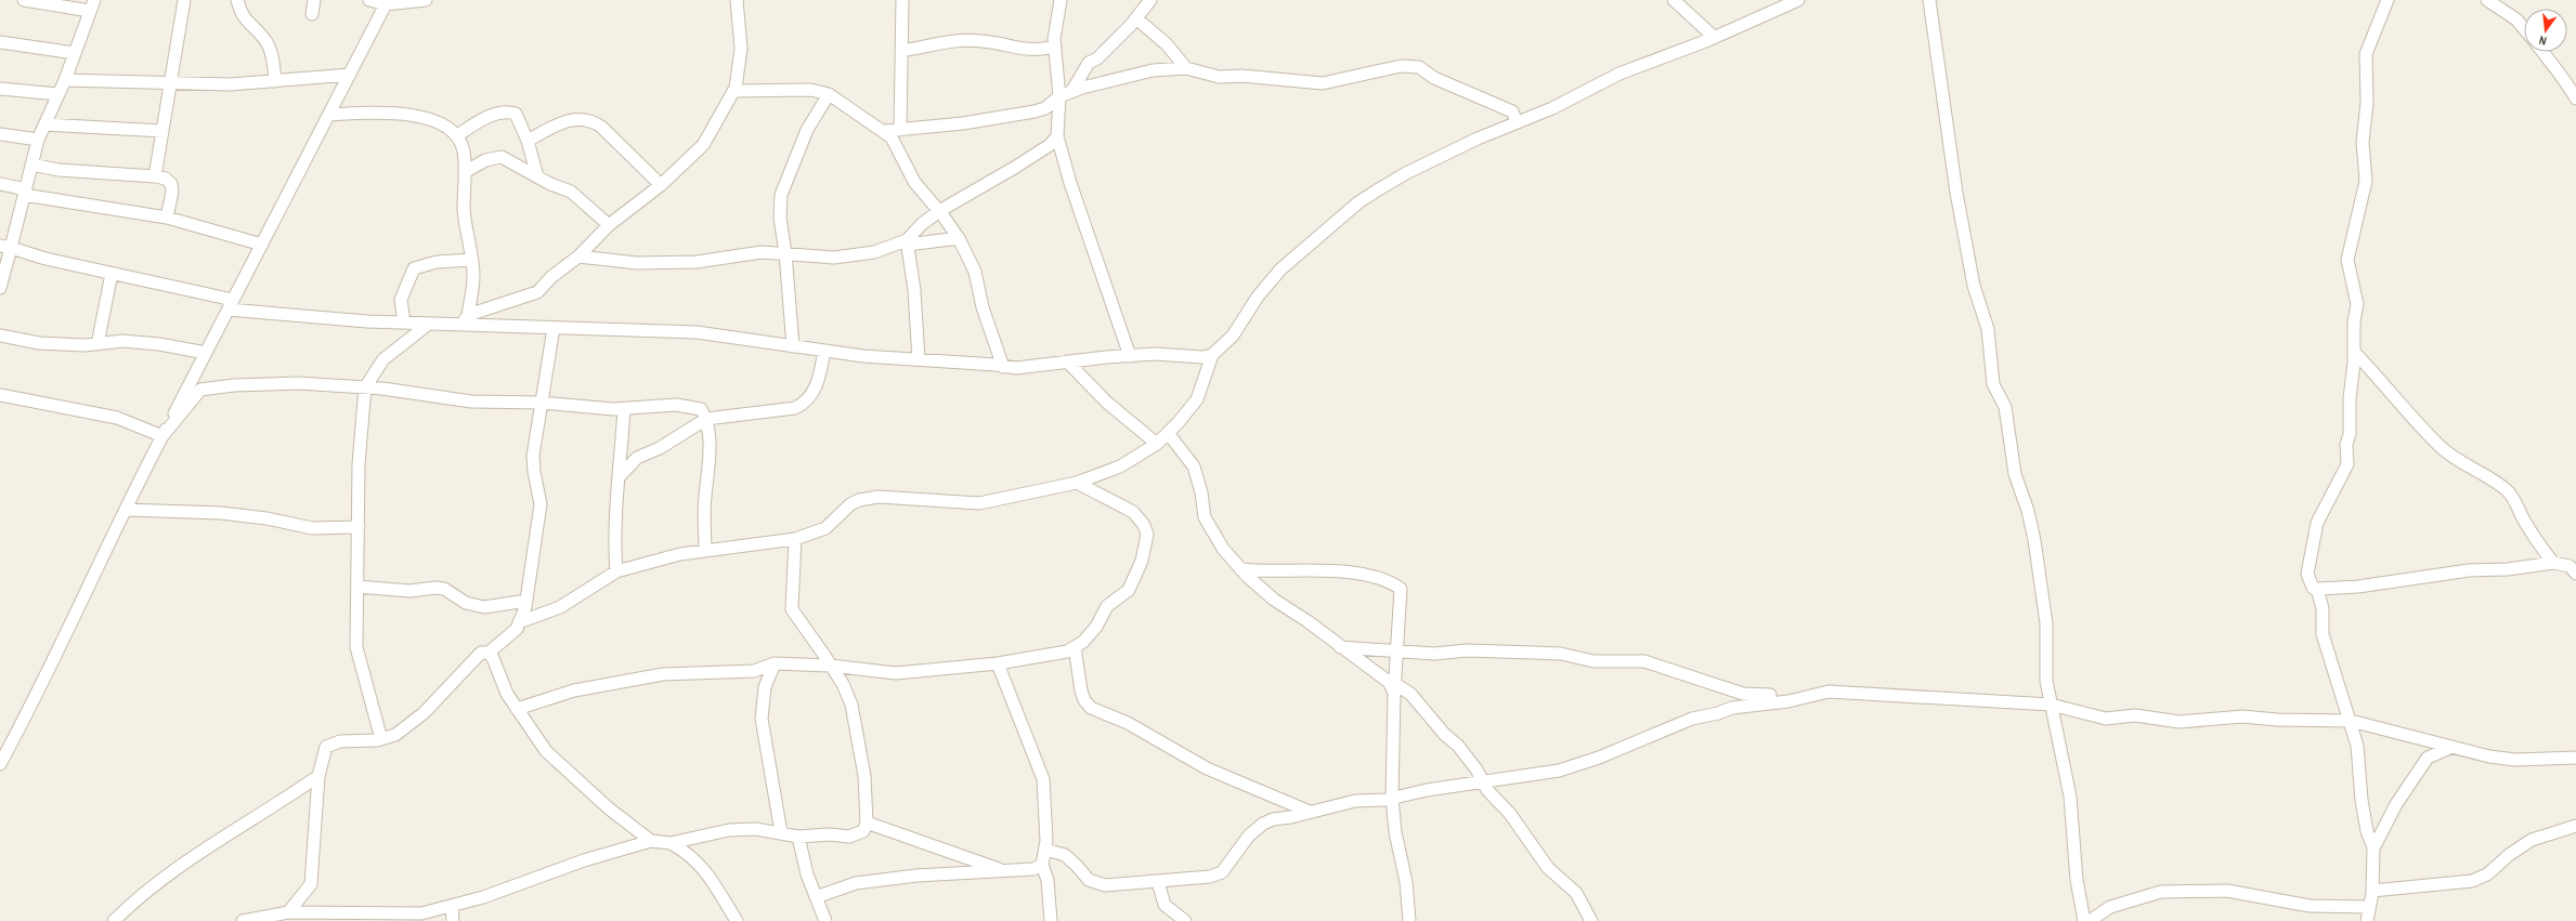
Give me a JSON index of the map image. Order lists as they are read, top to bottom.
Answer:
{
  "north": "bottom"
}
